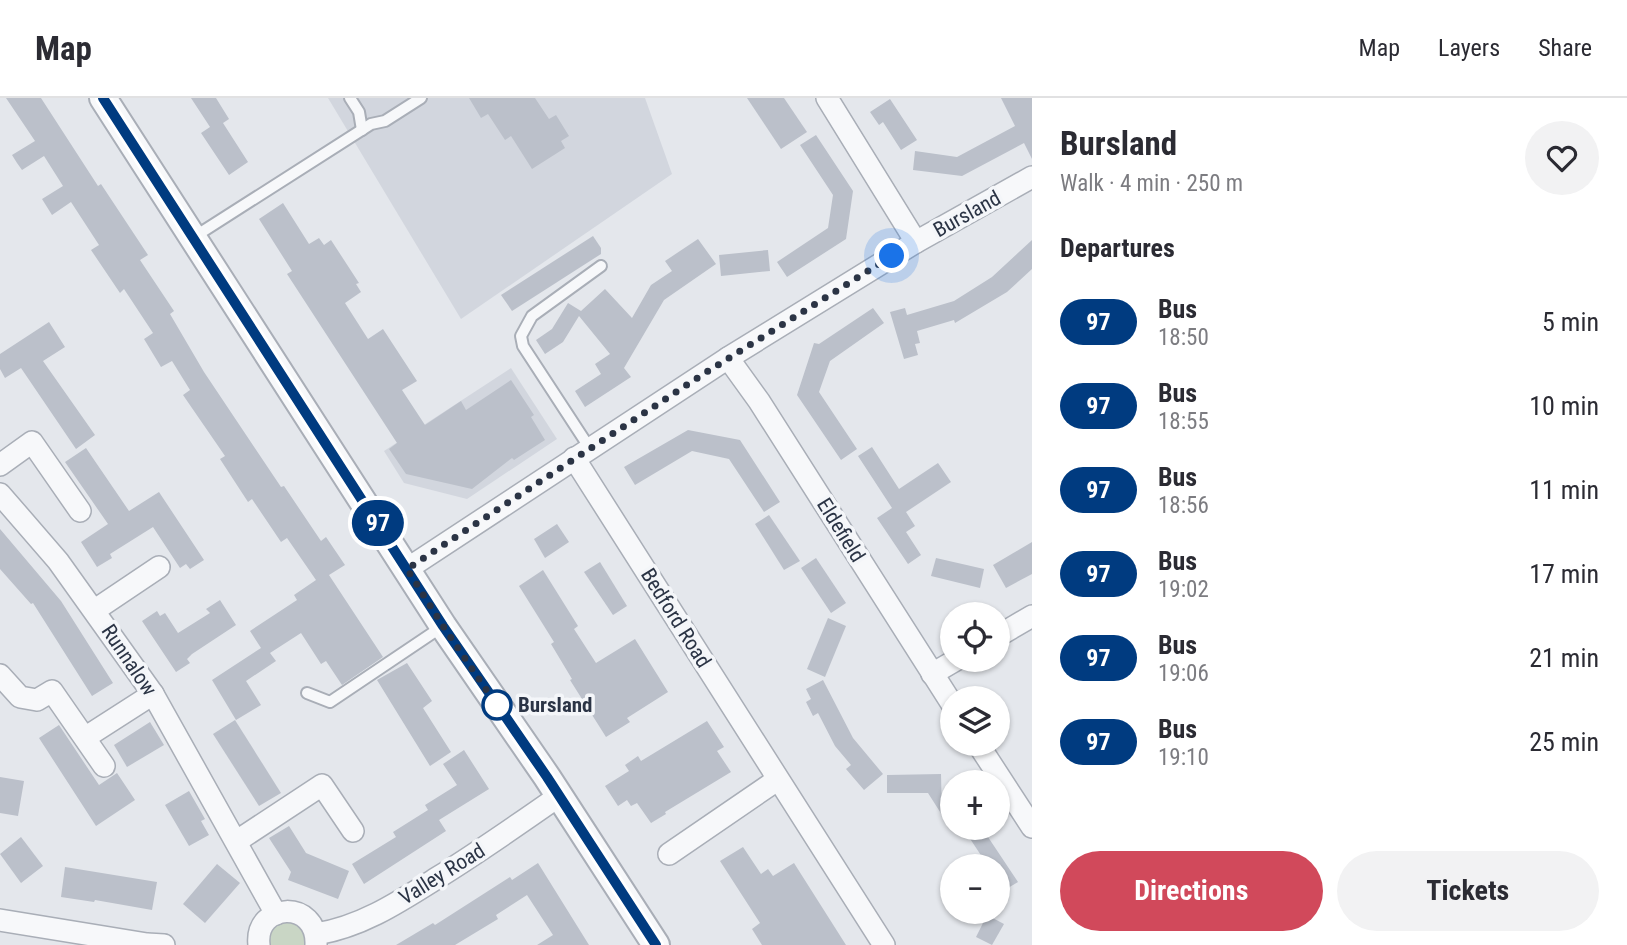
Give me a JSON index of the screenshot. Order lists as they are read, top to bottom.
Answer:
{
  "streets": {
    "street": [
      "Bursland",
      "Eldefield",
      "Bedford Road",
      "Runnalow",
      "Valley Road"
    ]
  },
  "crossings": [
    ["Bursland", "Eldefield"],
    ["Bursland", "Bedford Road"]
  ],
  "places": ["Bursland"],
  "lines": ["bus line 97"],
  "page": {
    "header": "Map",
    "nav": ["Map", "Layers", "Share"],
    "on_map": "97",
    "heading": [
      ["Bursland", "Walk · 4 min · 250 m"],
      "Departures"
    ],
    "list": [
      {
        "mark": "97",
        "name": "Bus",
        "note": "18:50",
        "value": "5 min"
      },
      {
        "mark": "97",
        "name": "Bus",
        "note": "18:55",
        "value": "10 min"
      },
      {
        "mark": "97",
        "name": "Bus",
        "note": "18:56",
        "value": "11 min"
      },
      {
        "mark": "97",
        "name": "Bus",
        "note": "19:02",
        "value": "17 min"
      },
      {
        "mark": "97",
        "name": "Bus",
        "note": "19:06",
        "value": "21 min"
      },
      {
        "mark": "97",
        "name": "Bus",
        "note": "19:10",
        "value": "25 min"
      }
    ],
    "map_buttons": ["+", "−"],
    "buttons": ["Directions", "Tickets"]
  }
}
